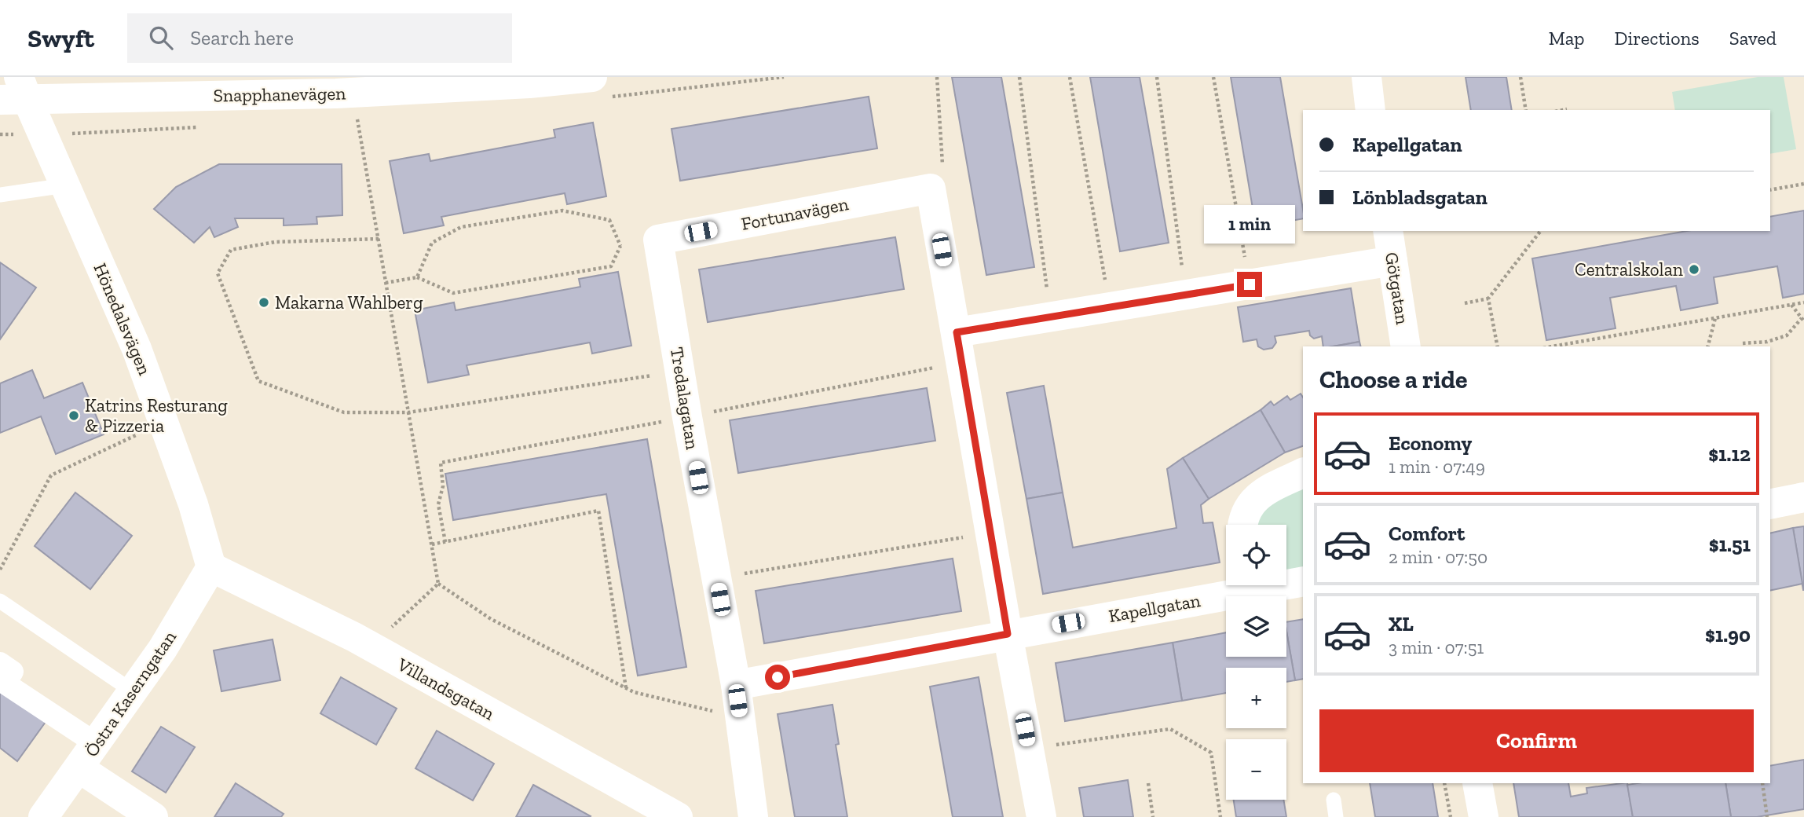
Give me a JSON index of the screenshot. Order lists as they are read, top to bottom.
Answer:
{
  "streets": {
    "street": [
      "Snapphanevägen",
      "Fortunavägen",
      "Götgatan",
      "Hönedalsvägen",
      "Tredalagatan",
      "Kapellgatan",
      "Villandsgatan",
      "Östra Kaserngatan"
    ]
  },
  "crossings": [
    ["Snapphanevägen", "Hönedalsvägen"],
    ["Fortunavägen", "Tredalagatan"],
    ["Hönedalsvägen", "Villandsgatan"],
    ["Hönedalsvägen", "Östra Kaserngatan"],
    ["Tredalagatan", "Kapellgatan"],
    ["Villandsgatan", "Östra Kaserngatan"]
  ],
  "places": ["Centralskolan", "Makarna Wahlberg", "Katrins Resturang & Pizzeria"],
  "page": {
    "header": "Swyft",
    "search": "Search here",
    "nav": ["Map", "Directions", "Saved"],
    "banner": ["Kapellgatan", "Lönbladsgatan"],
    "bubble": "1 min",
    "heading": "Choose a ride",
    "list": [
      {
        "name": "Economy",
        "note": "1 min · 07:49",
        "value": "$1.12"
      },
      {
        "name": "Comfort",
        "note": "2 min · 07:50",
        "value": "$1.51"
      },
      {
        "name": "XL",
        "note": "3 min · 07:51",
        "value": "$1.90"
      }
    ],
    "map_buttons": ["+", "−"],
    "buttons": "Confirm"
  }
}
